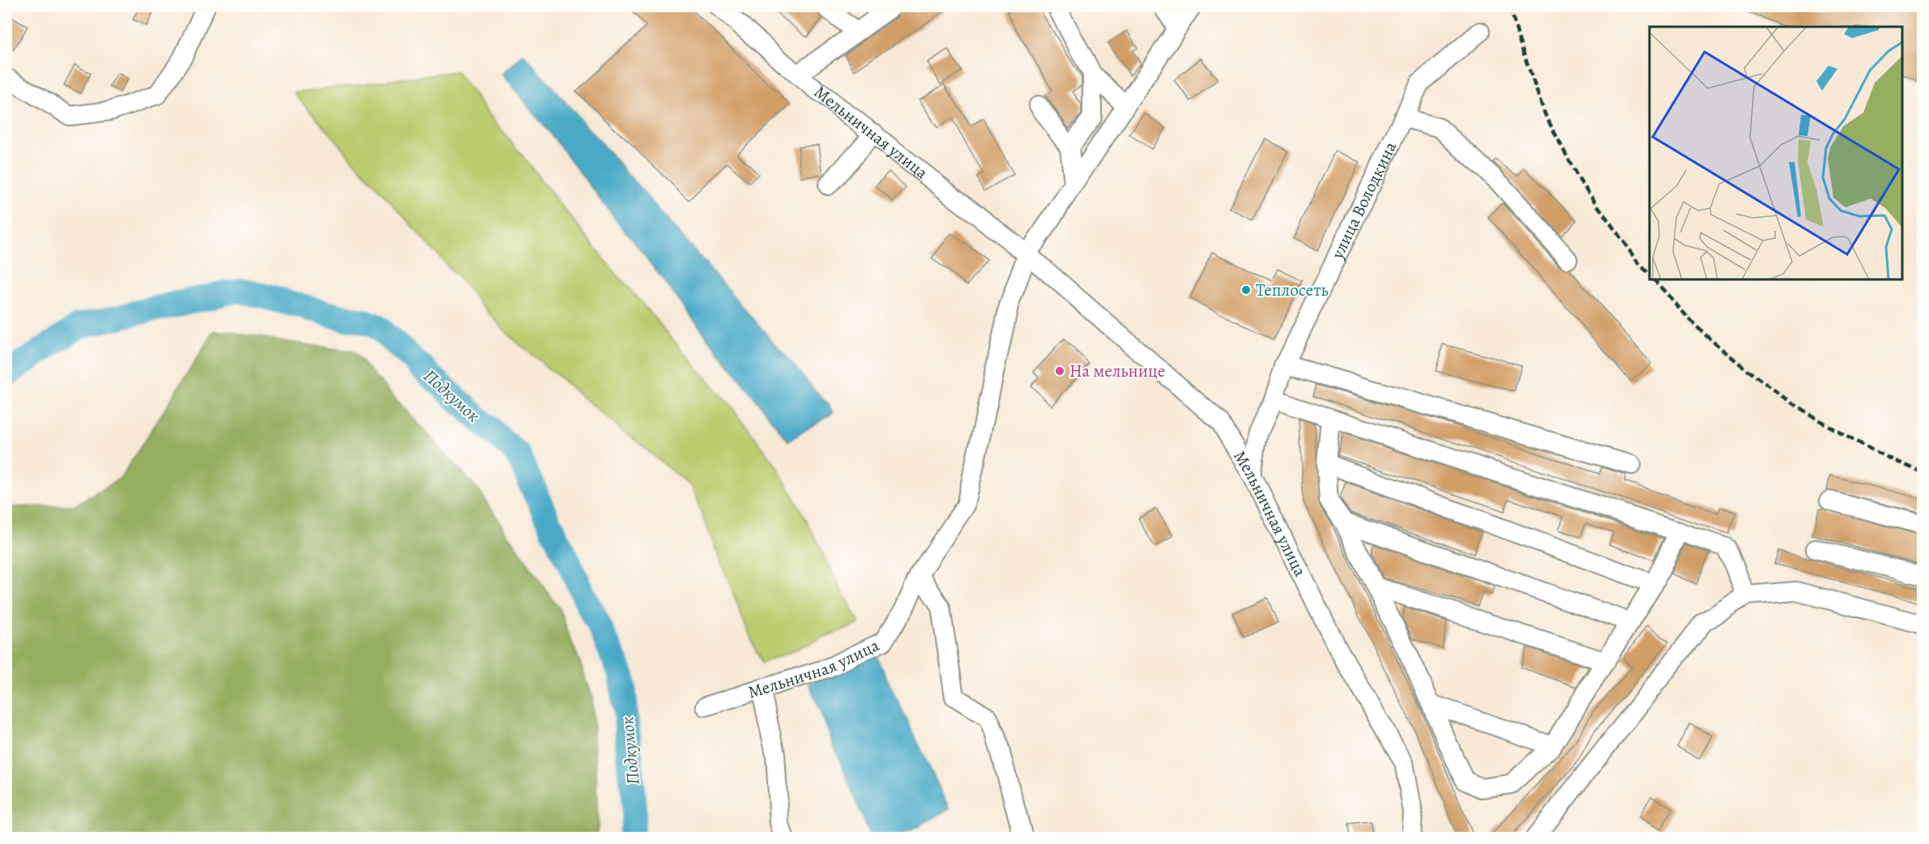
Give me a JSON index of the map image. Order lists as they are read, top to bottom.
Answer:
{
  "streets": {
    "street": ["Мельничная улица", "улица Володкина"]
  },
  "crossings": [
    ["Мельничная улица", "улица Володкина"]
  ],
  "water": ["Подкумок"],
  "places": ["Теплосеть", "На мельнице"]
}
